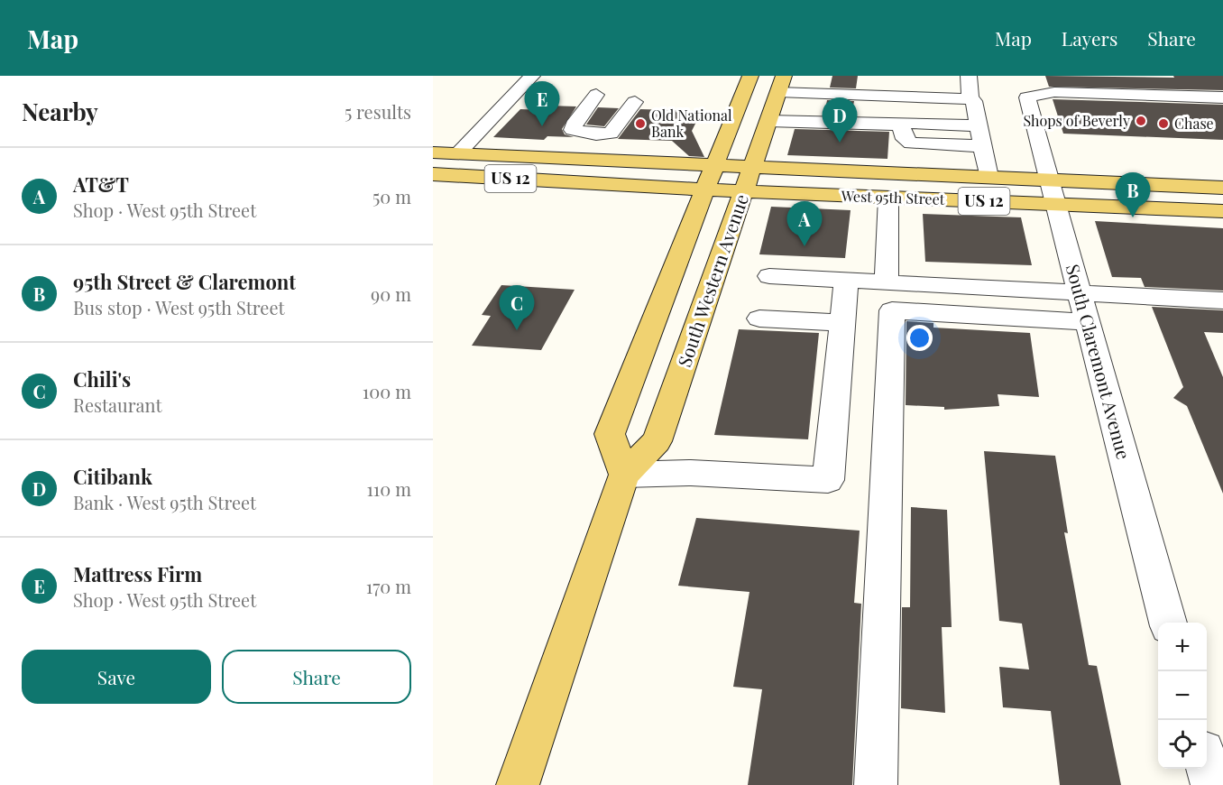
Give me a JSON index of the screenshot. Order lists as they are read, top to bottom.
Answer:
{
  "streets": {
    "main road": ["US 12", "West 95th Street", "South Western Avenue"],
    "street": ["South Claremont Avenue"]
  },
  "crossings": [
    ["West 95th Street", "South Western Avenue"],
    ["West 95th Street", "South Claremont Avenue"]
  ],
  "places": ["Shops of Beverly", "Old National Bank", "Chase"],
  "page": {
    "header": "Map",
    "nav": ["Map", "Layers", "Share"],
    "heading": ["Nearby", "5 results"],
    "pins": [
      "E",
      "D",
      "B",
      "A",
      "C"
    ],
    "list": [
      {
        "mark": "A",
        "name": "AT&T",
        "note": "Shop · West 95th Street",
        "value": "50 m"
      },
      {
        "mark": "B",
        "name": "95th Street & Claremont",
        "note": "Bus stop · West 95th Street",
        "value": "90 m"
      },
      {
        "mark": "C",
        "name": "Chili's",
        "note": "Restaurant",
        "value": "100 m"
      },
      {
        "mark": "D",
        "name": "Citibank",
        "note": "Bank · West 95th Street",
        "value": "110 m"
      },
      {
        "mark": "E",
        "name": "Mattress Firm",
        "note": "Shop · West 95th Street",
        "value": "170 m"
      }
    ],
    "map_buttons": ["+", "−"],
    "buttons": ["Save", "Share"]
  }
}
